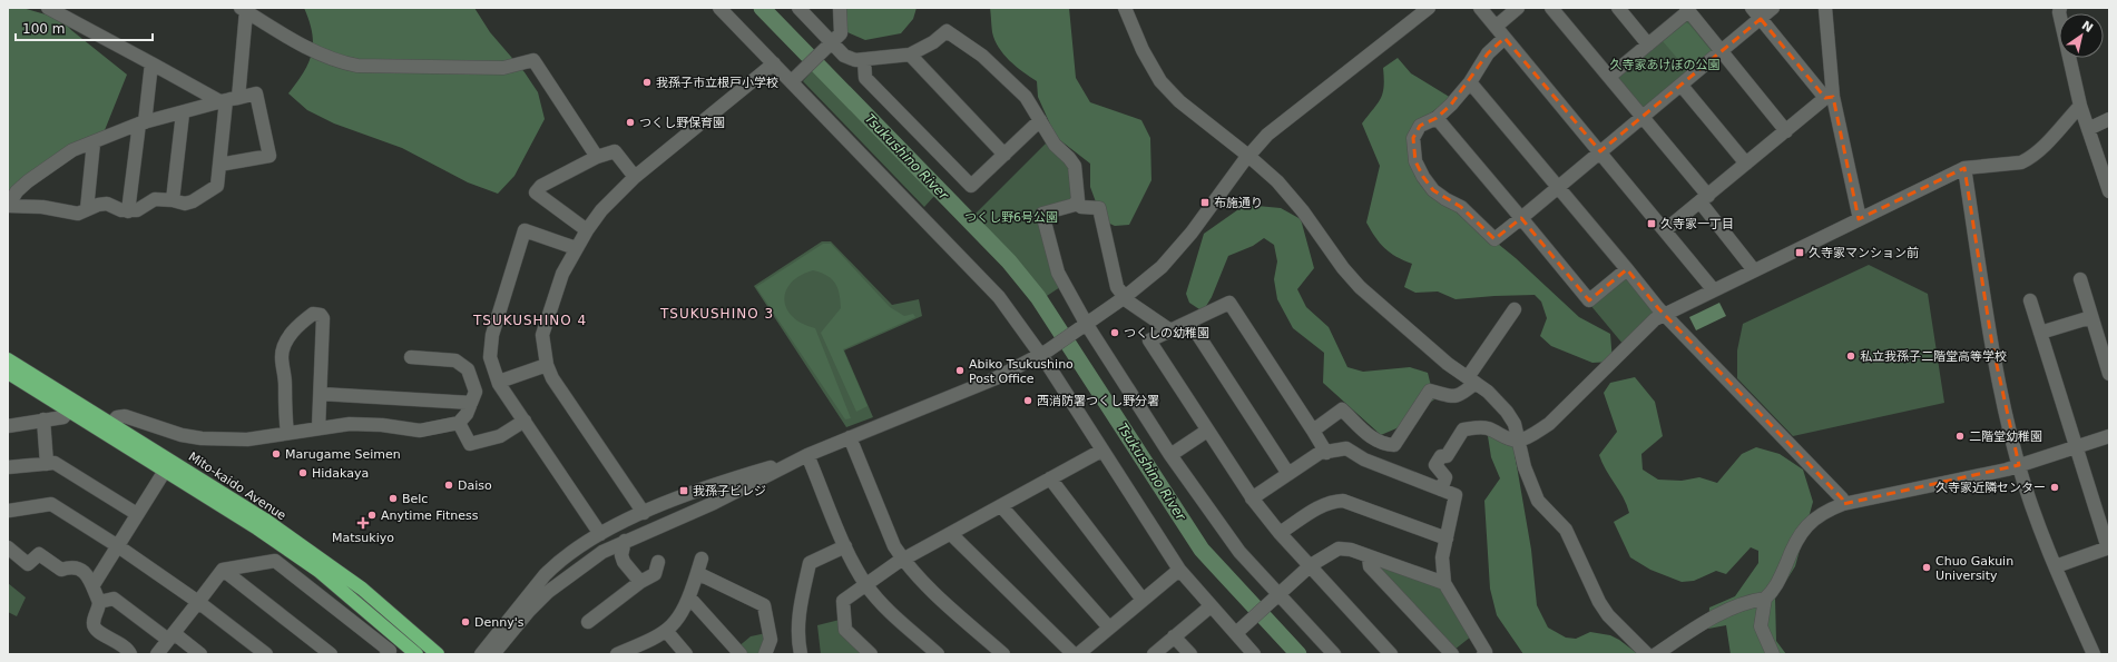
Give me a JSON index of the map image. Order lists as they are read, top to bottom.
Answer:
{
  "streets": {
    "highway": ["Mito-kaido Avenue"]
  },
  "districts": ["TSUKUSHINO 3", "TSUKUSHINO 4"],
  "water": ["Tsukushino River"],
  "parks": ["久寺家あけぼの公園", "つくし野6号公園"],
  "places": {
    "other": [
      "我孫子市立根戸小学校",
      "つくし野保育園",
      "つくしの幼稚園",
      "私立我孫子二階堂高等学校",
      "Abiko Tsukushino Post Office",
      "西消防署つくし野分署",
      "二階堂幼稚園",
      "Marugame Seimen",
      "Hidakaya",
      "Daiso",
      "久寺家近隣センター",
      "Belc",
      "Anytime Fitness",
      "Chuo Gakuin University",
      "Denny's"
    ],
    "transit": [
      "布施通り",
      "久寺家一丁目",
      "久寺家マンション前",
      "我孫子ビレジ"
    ],
    "health": ["Matsukiyo"]
  },
  "scale_bar": "100 m",
  "north": "top right"
}
